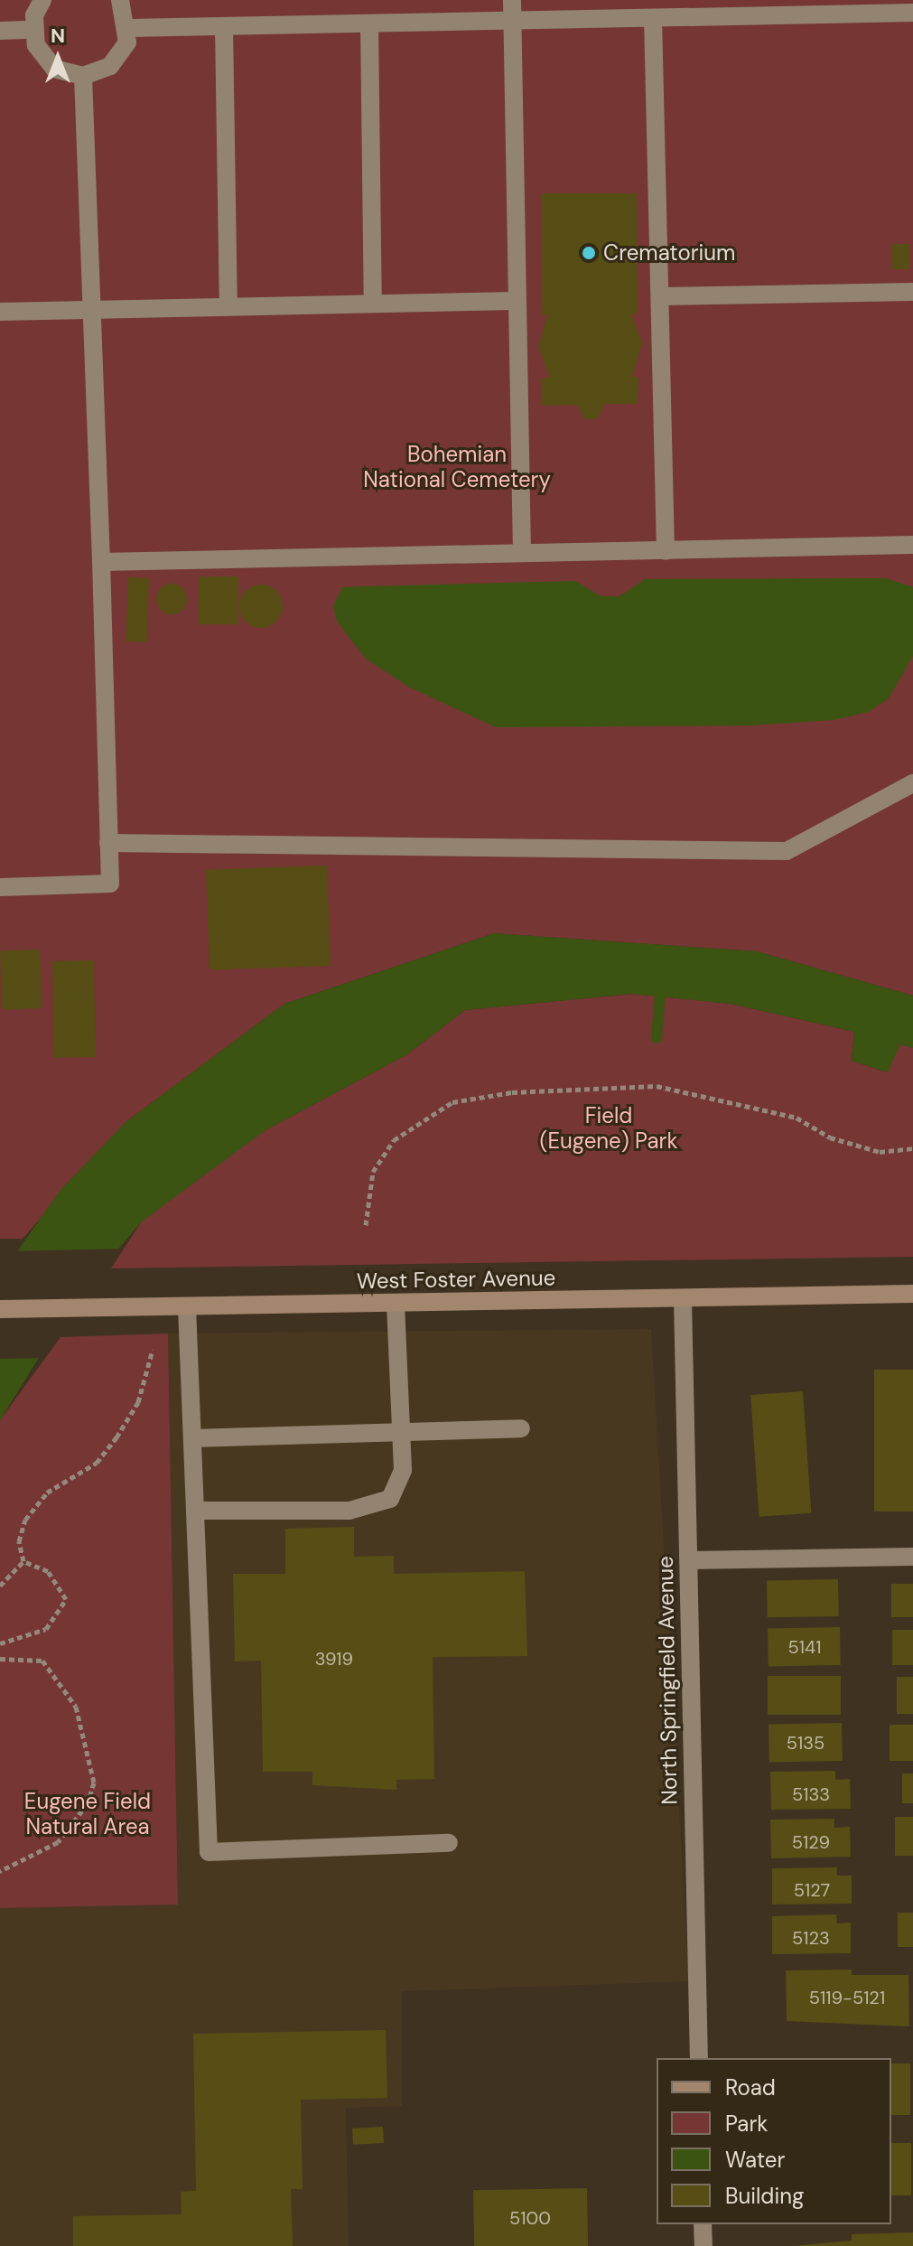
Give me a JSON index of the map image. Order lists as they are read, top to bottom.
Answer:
{
  "streets": {
    "main road": ["West Foster Avenue"],
    "street": ["North Springfield Avenue"]
  },
  "crossings": [
    ["West Foster Avenue", "North Springfield Avenue"]
  ],
  "parks": ["Bohemian National Cemetery", "Field (Eugene) Park", "Eugene Field Natural Area"],
  "places": ["Crematorium"],
  "house_numbers": [
    "5141",
    "3919",
    "5135",
    "5133",
    "5129",
    "5127",
    "5123",
    "5119-5121",
    "5100"
  ],
  "legend": [
    "Road",
    "Park",
    "Water",
    "Building"
  ],
  "north": "top"
}
